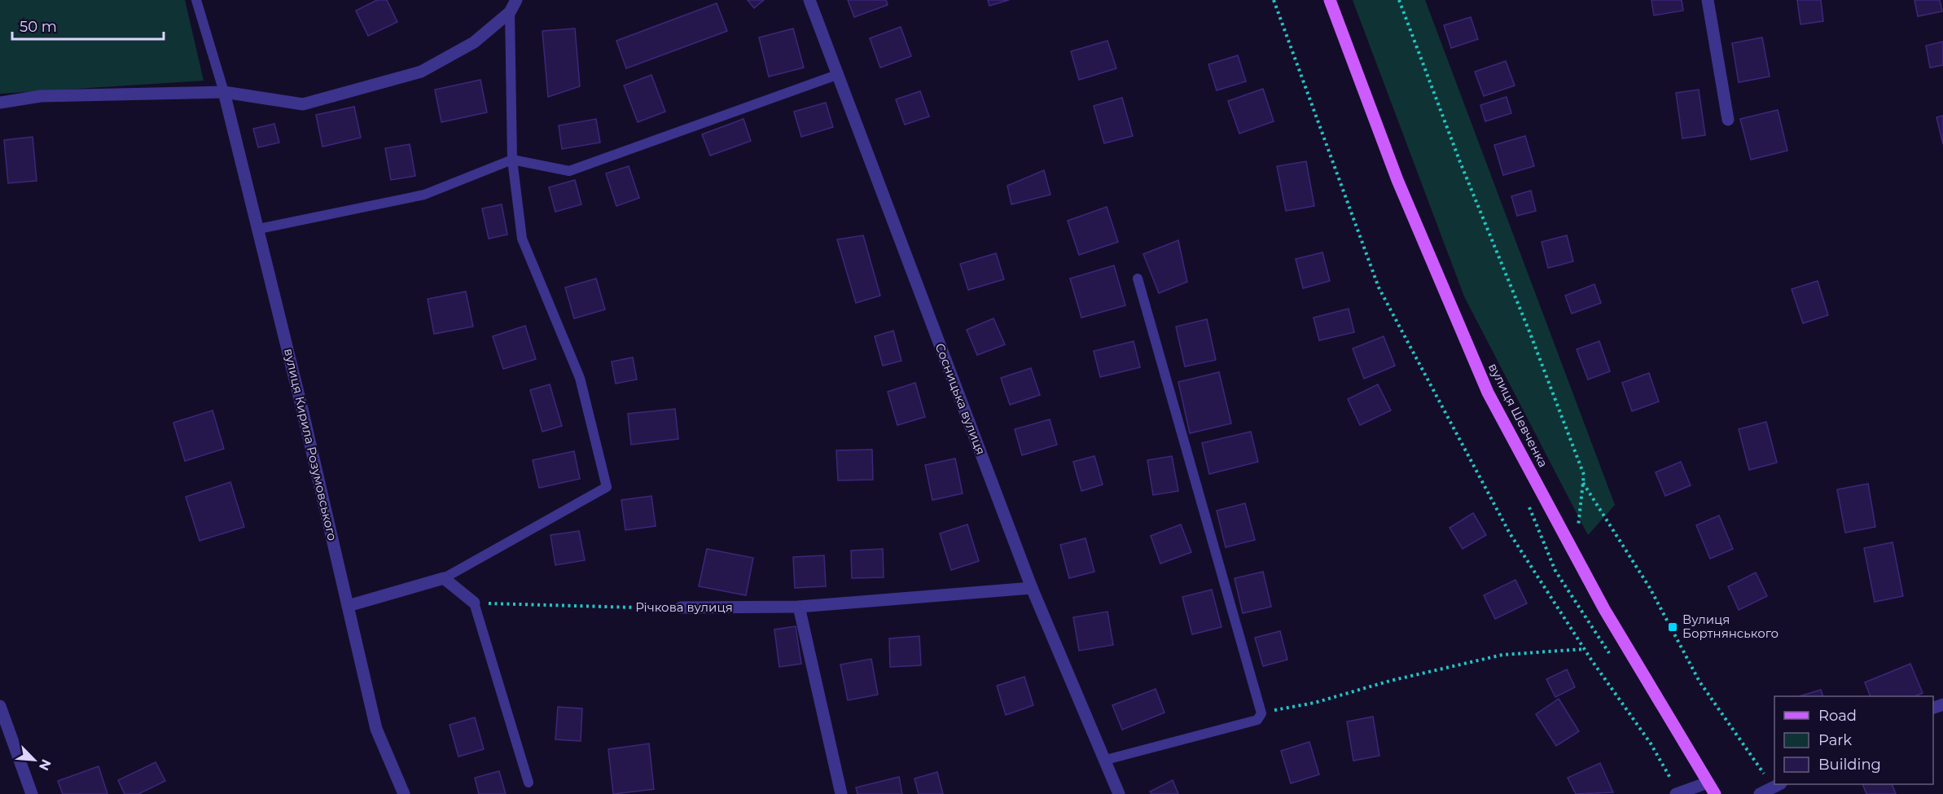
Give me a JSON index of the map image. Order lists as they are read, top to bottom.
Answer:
{
  "streets": {
    "main road": ["вулиця Шевченка"],
    "street": ["Сосницька вулиця", "вулиця Кирила Розумовського", "Річкова вулиця"]
  },
  "crossings": [
    ["Сосницька вулиця", "Річкова вулиця"]
  ],
  "places": {
    "transit": ["Вулиця Бортнянського"]
  },
  "legend": ["Road", "Park", "Building"],
  "scale_bar": "50 m",
  "north": "bottom right"
}
